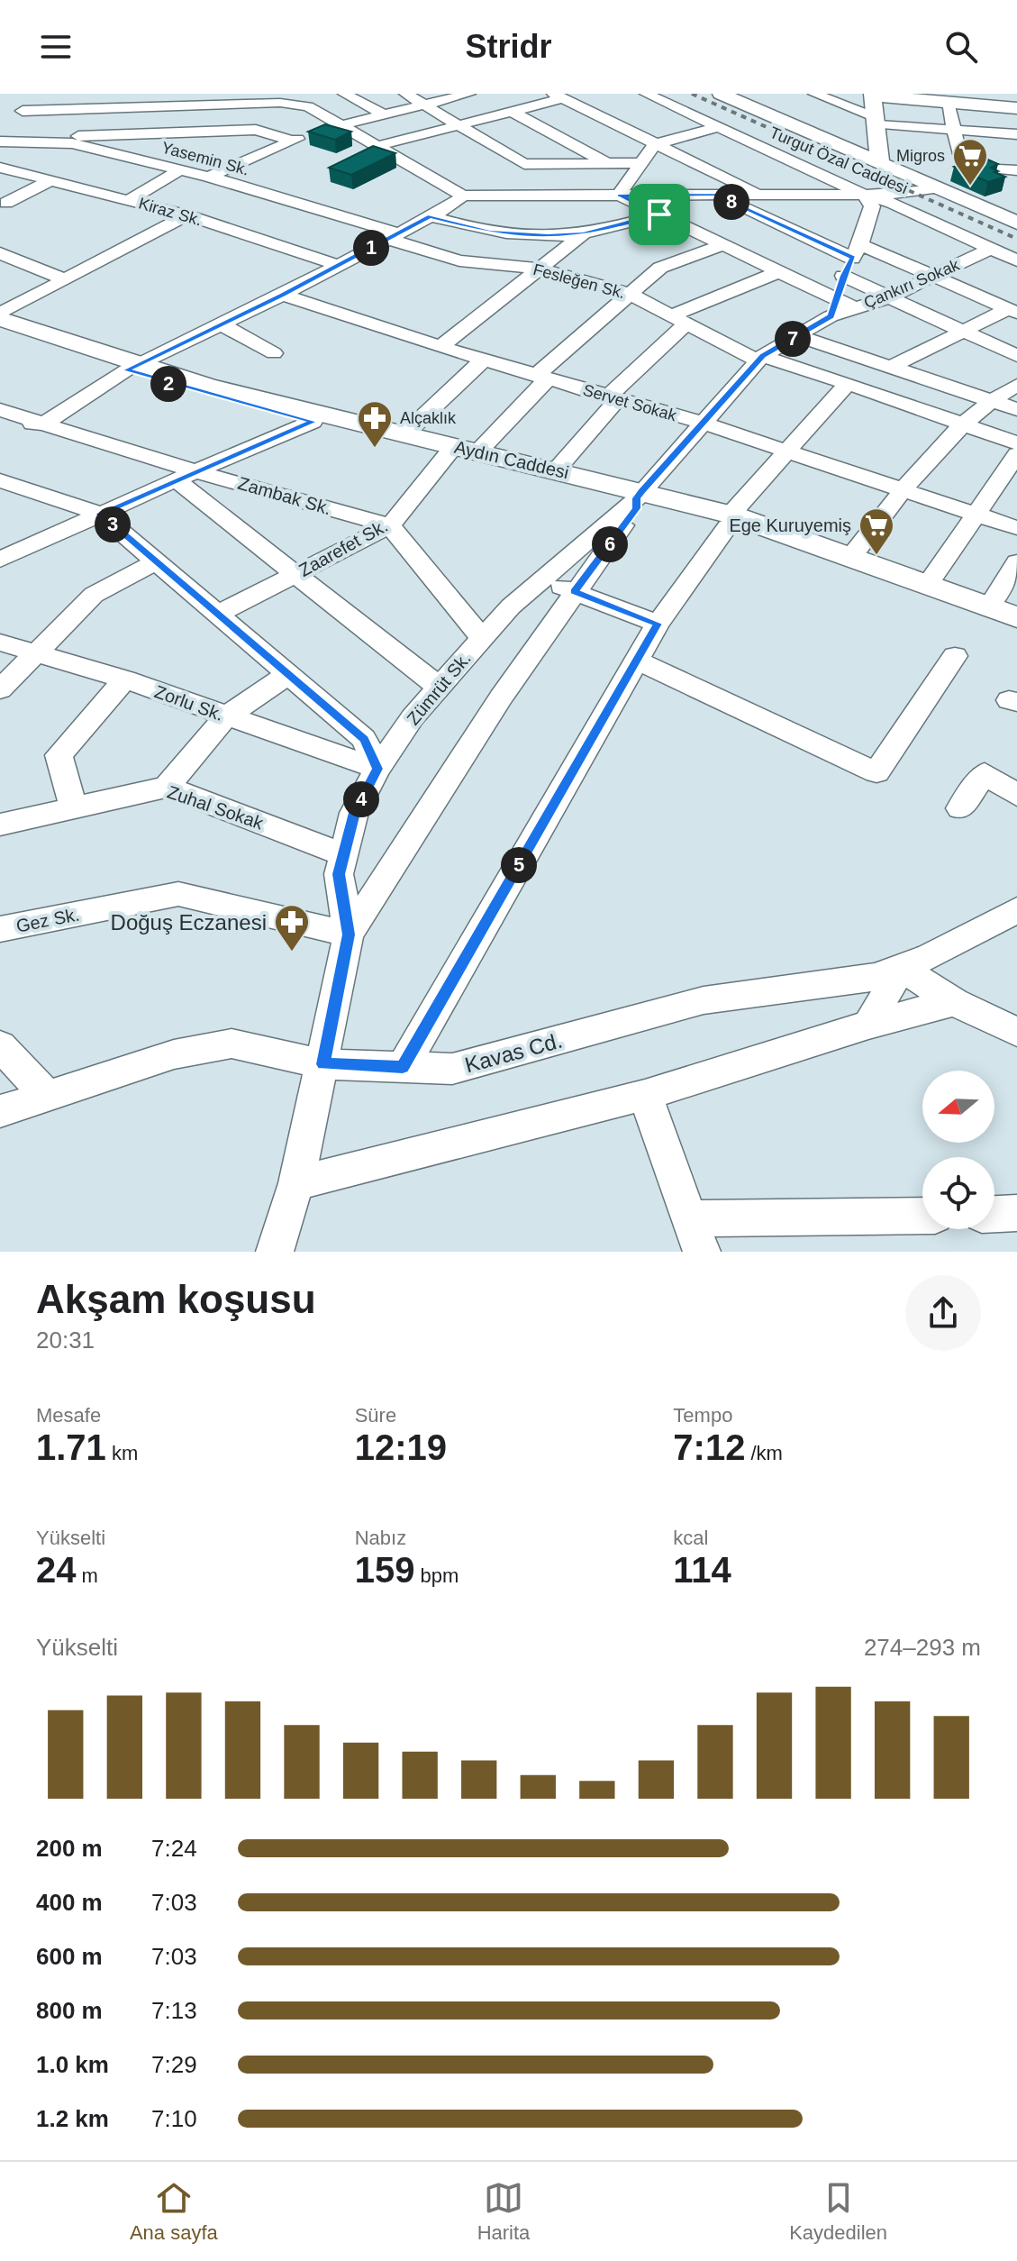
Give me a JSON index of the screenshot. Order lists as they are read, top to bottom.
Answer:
{
  "streets": {
    "main road": ["Aydın Caddesi"],
    "street": [
      "Yasemin Sk.",
      "Turgut Özal Caddesi",
      "Kiraz Sk.",
      "Fesleğen Sk.",
      "Çankırı Sokak",
      "Servet Sokak",
      "Zambak Sk.",
      "Zaarefet Sk.",
      "Zümrüt Sk.",
      "Zorlu Sk.",
      "Zuhal Sokak",
      "Gez Sk.",
      "Kavas Cd."
    ]
  },
  "crossings": [
    ["Yasemin Sk.", "Fesleğen Sk."],
    ["Turgut Özal Caddesi", "Çankırı Sokak"],
    ["Fesleğen Sk.", "Çankırı Sokak"],
    ["Çankırı Sokak", "Servet Sokak"],
    ["Çankırı Sokak", "Aydın Caddesi"],
    ["Çankırı Sokak", "Zümrüt Sk."],
    ["Aydın Caddesi", "Zaarefet Sk."],
    ["Aydın Caddesi", "Zümrüt Sk."],
    ["Zambak Sk.", "Zaarefet Sk."],
    ["Zümrüt Sk.", "Zorlu Sk."],
    ["Zümrüt Sk.", "Zuhal Sokak"],
    ["Zümrüt Sk.", "Gez Sk."]
  ],
  "places": {
    "supermarket": ["Migros", "Ege Kuruyemiş"],
    "pharmacy": ["Alçaklık", "Doğuş Eczanesi"]
  },
  "north": "left",
  "page": {
    "header": "Stridr",
    "pins": [
      "8",
      "1",
      "7",
      "2",
      "3",
      "6",
      "4",
      "5"
    ],
    "heading": ["Akşam koşusu", "20:31"],
    "stats": [
      ["Mesafe", "1.71 km"],
      ["Süre", "12:19"],
      ["Tempo", "7:12 /km"],
      ["Yükselti", "24 m"],
      ["Nabız", "159 bpm"],
      ["kcal", "114"]
    ],
    "chart": ["Yükselti", "274–293 m"],
    "list": [
      {
        "name": "200 m",
        "note": "7:24"
      },
      {
        "name": "400 m",
        "note": "7:03"
      },
      {
        "name": "600 m",
        "note": "7:03"
      },
      {
        "name": "800 m",
        "note": "7:13"
      },
      {
        "name": "1.0 km",
        "note": "7:29"
      },
      {
        "name": "1.2 km",
        "note": "7:10"
      }
    ],
    "tabs": ["Ana sayfa", "Harita", "Kaydedilen"]
  }
}
